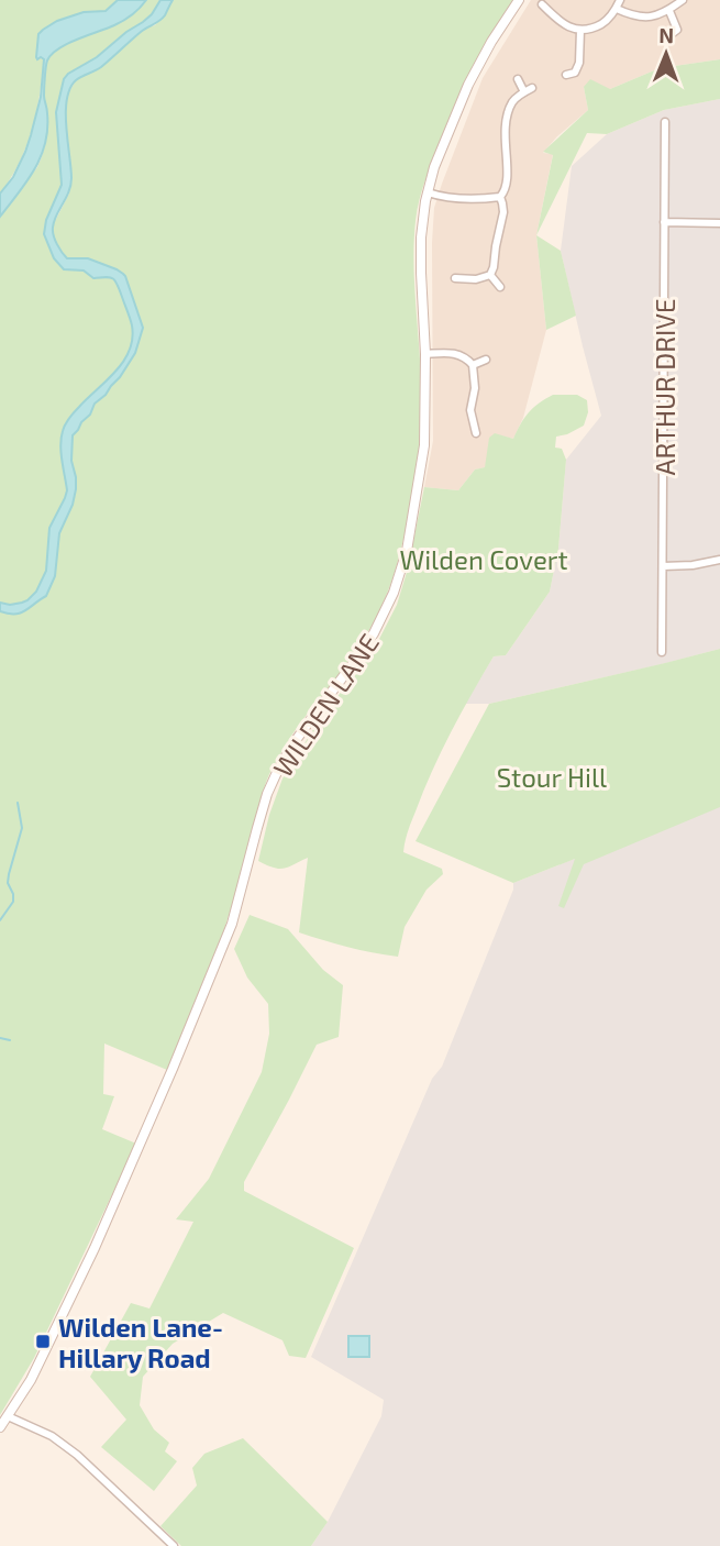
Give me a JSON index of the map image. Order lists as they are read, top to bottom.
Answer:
{
  "streets": {
    "street": ["ARTHUR DRIVE", "WILDEN LANE"]
  },
  "parks": ["Wilden Covert", "Stour Hill"],
  "places": {
    "transit": ["Wilden Lane- Hillary Road"]
  },
  "north": "top"
}
